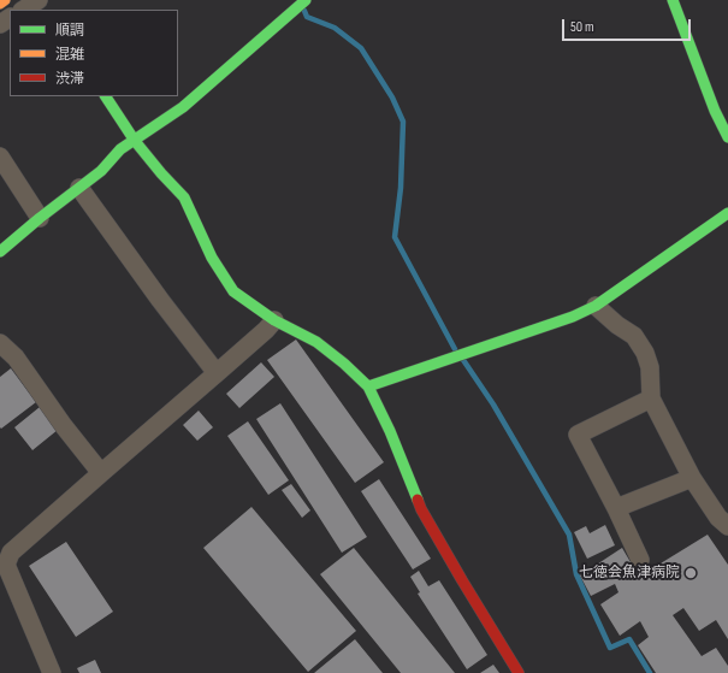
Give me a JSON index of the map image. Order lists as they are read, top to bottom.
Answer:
{
  "places": ["七徳会魚津病院"],
  "legend": ["順調", "混雑", "渋滞"],
  "scale_bar": "50 m"
}
